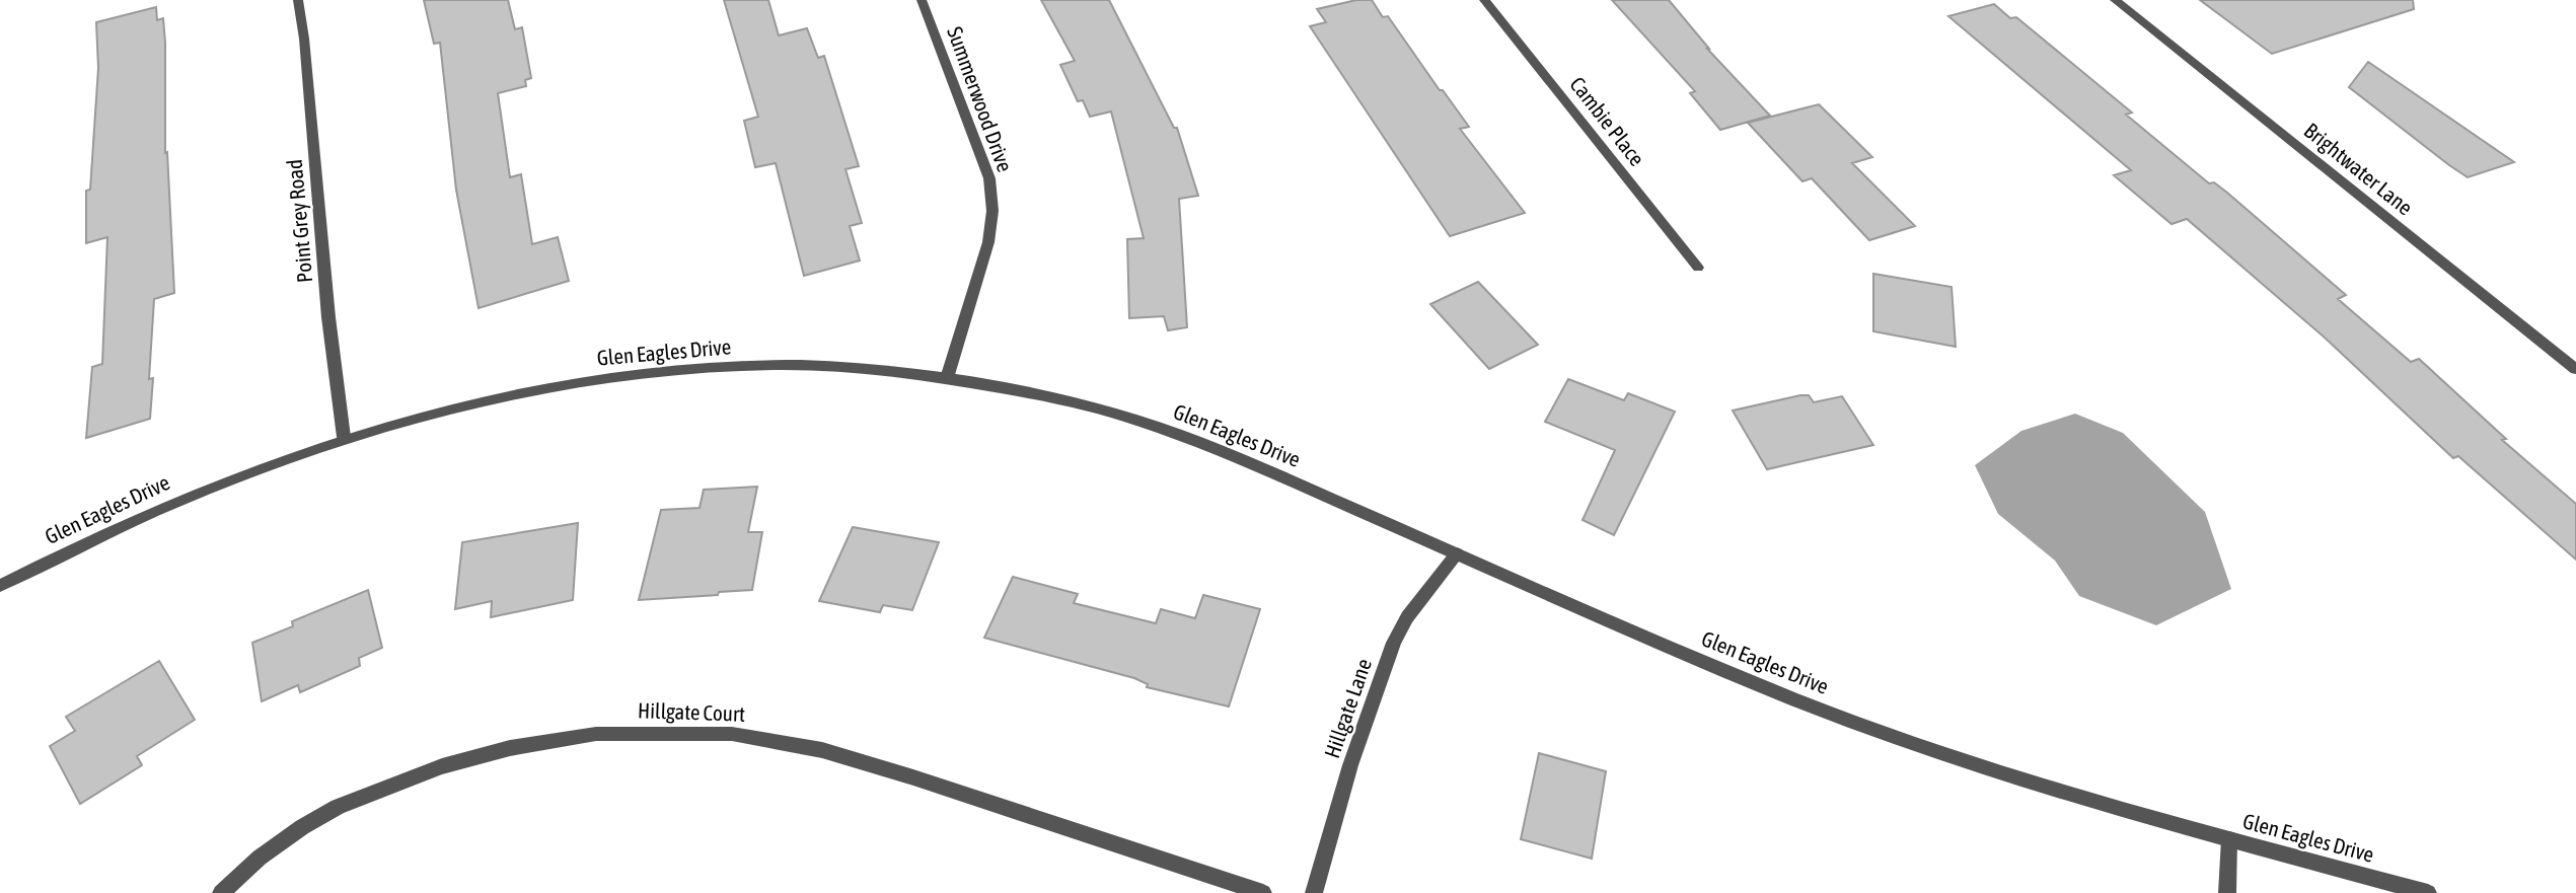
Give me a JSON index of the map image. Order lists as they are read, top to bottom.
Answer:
{
  "streets": {
    "street": [
      "Summerwood Drive",
      "Cambie Place",
      "Brightwater Lane",
      "Point Grey Road",
      "Glen Eagles Drive",
      "Hillgate Lane",
      "Hillgate Court"
    ]
  },
  "crossings": [
    ["Summerwood Drive", "Glen Eagles Drive"],
    ["Point Grey Road", "Glen Eagles Drive"],
    ["Glen Eagles Drive", "Hillgate Lane"]
  ]
}
